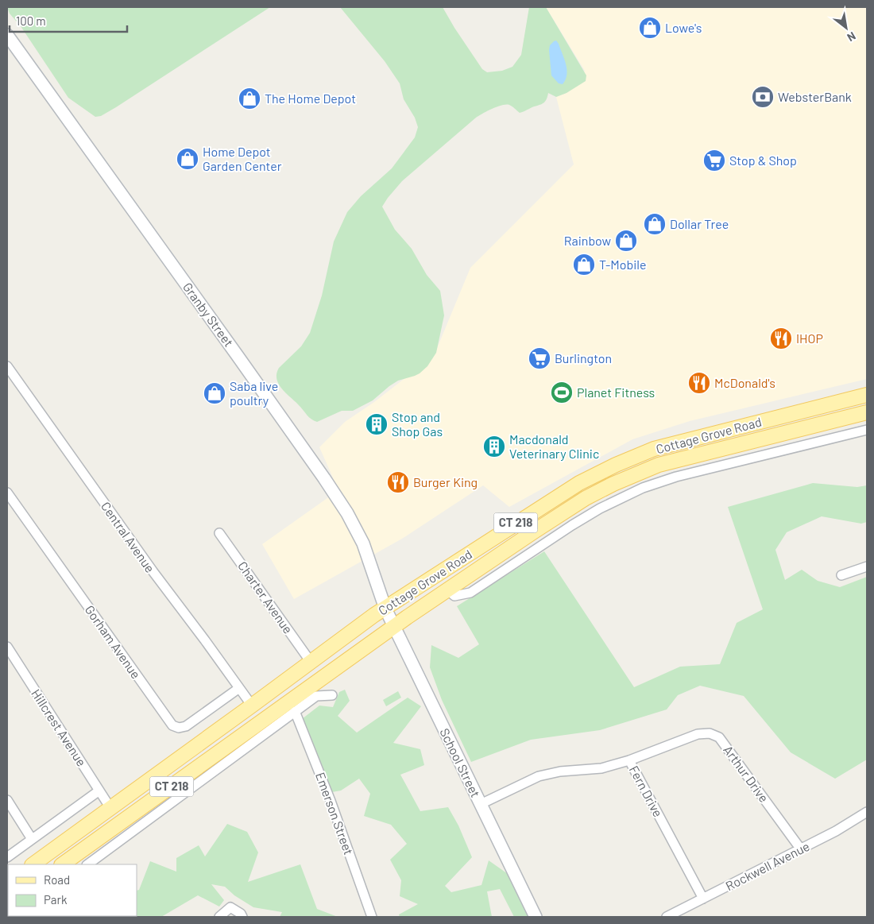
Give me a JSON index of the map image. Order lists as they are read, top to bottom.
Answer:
{
  "streets": {
    "main road": [
      "Granby Street",
      "Cottage Grove Road",
      "CT 218",
      "School Street"
    ],
    "street": [
      "Central Avenue",
      "Charter Avenue",
      "Gorham Avenue",
      "Hillcrest Avenue",
      "Arthur Drive",
      "Fern Drive",
      "Emerson Street",
      "Rockwell Avenue"
    ]
  },
  "crossings": [
    ["Granby Street", "Cottage Grove Road"],
    ["Granby Street", "School Street"],
    ["Cottage Grove Road", "Central Avenue"],
    ["Cottage Grove Road", "Charter Avenue"],
    ["Cottage Grove Road", "Hillcrest Avenue"],
    ["Cottage Grove Road", "School Street"],
    ["Central Avenue", "Gorham Avenue"],
    ["School Street", "Fern Drive"],
    ["Arthur Drive", "Fern Drive"],
    ["Arthur Drive", "Rockwell Avenue"],
    ["Fern Drive", "Rockwell Avenue"]
  ],
  "places": {
    "shop": [
      "Lowe's",
      "The Home Depot",
      "Home Depot Garden Center",
      "Dollar Tree",
      "Rainbow",
      "T-Mobile",
      "Saba live poultry"
    ],
    "bank": ["WebsterBank"],
    "supermarket": ["Stop & Shop", "Burlington"],
    "restaurant": ["IHOP", "McDonald's", "Burger King"],
    "sports": ["Planet Fitness"],
    "building": ["Stop and Shop Gas", "Macdonald Veterinary Clinic"]
  },
  "legend": ["Road", "Park"],
  "scale_bar": "100 m",
  "north": "bottom right"
}
